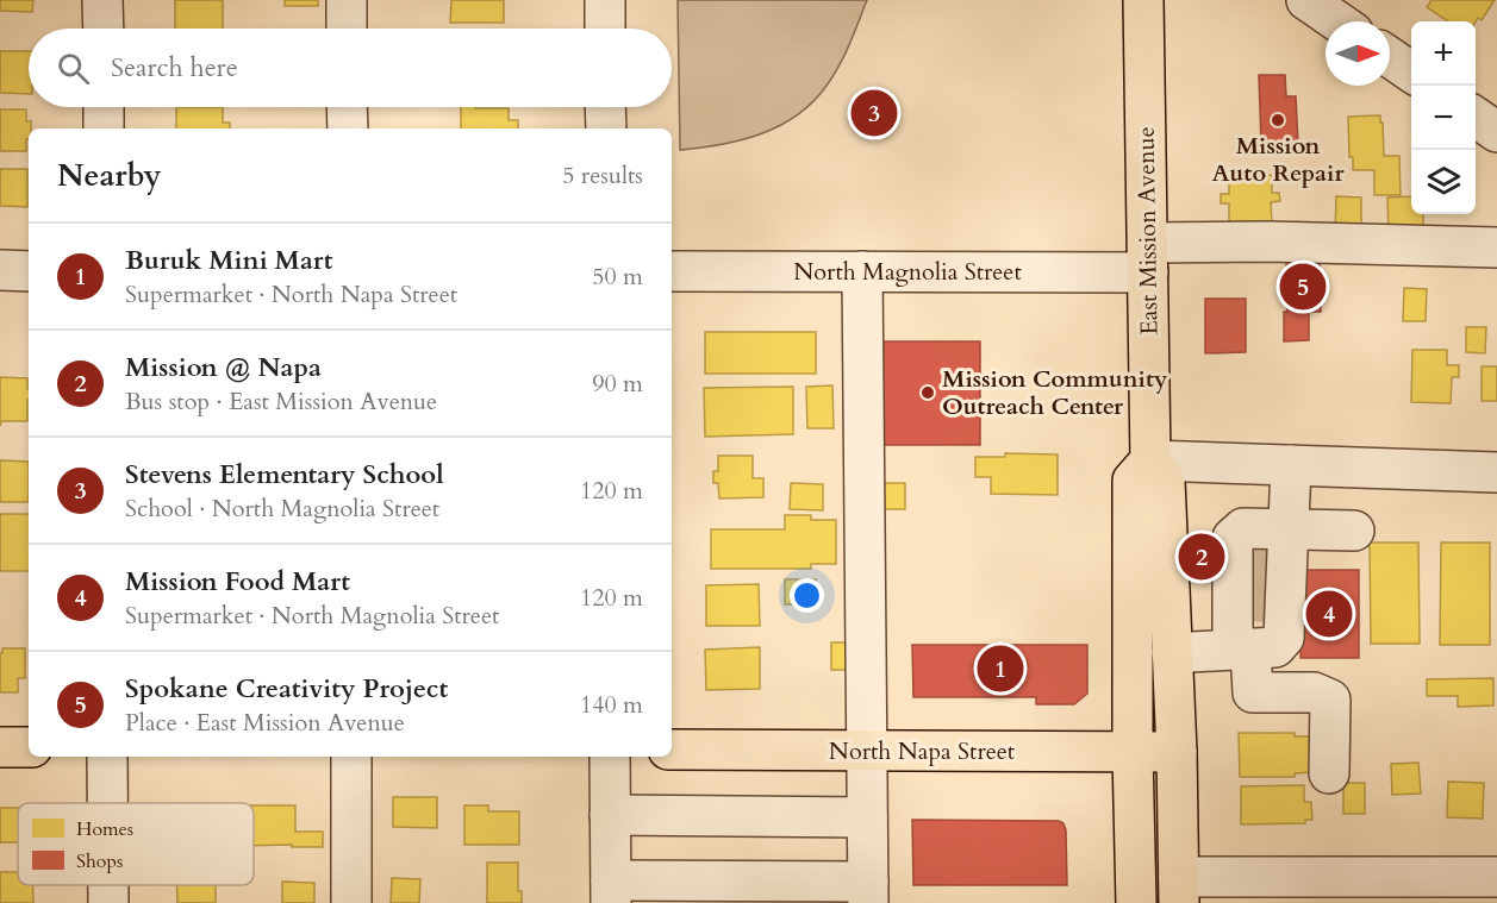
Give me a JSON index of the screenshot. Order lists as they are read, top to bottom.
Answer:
{
  "streets": {
    "main road": ["East Mission Avenue", "North Napa Street"],
    "street": ["North Magnolia Street"]
  },
  "crossings": [
    ["East Mission Avenue", "North Magnolia Street"],
    ["East Mission Avenue", "North Napa Street"]
  ],
  "places": ["Mission Auto Repair", "Mission Community Outreach Center"],
  "legend": ["Homes", "Shops"],
  "north": "right",
  "page": {
    "map_buttons": ["+", "−"],
    "search": "Search here",
    "pins": [
      "3",
      "5",
      "2",
      "4",
      "1"
    ],
    "heading": ["Nearby", "5 results"],
    "list": [
      {
        "mark": "1",
        "name": "Buruk Mini Mart",
        "note": "Supermarket · North Napa Street",
        "value": "50 m"
      },
      {
        "mark": "2",
        "name": "Mission @ Napa",
        "note": "Bus stop · East Mission Avenue",
        "value": "90 m"
      },
      {
        "mark": "3",
        "name": "Stevens Elementary School",
        "note": "School · North Magnolia Street",
        "value": "120 m"
      },
      {
        "mark": "4",
        "name": "Mission Food Mart",
        "note": "Supermarket · North Magnolia Street",
        "value": "120 m"
      },
      {
        "mark": "5",
        "name": "Spokane Creativity Project",
        "note": "Place · East Mission Avenue",
        "value": "140 m"
      }
    ]
  }
}
